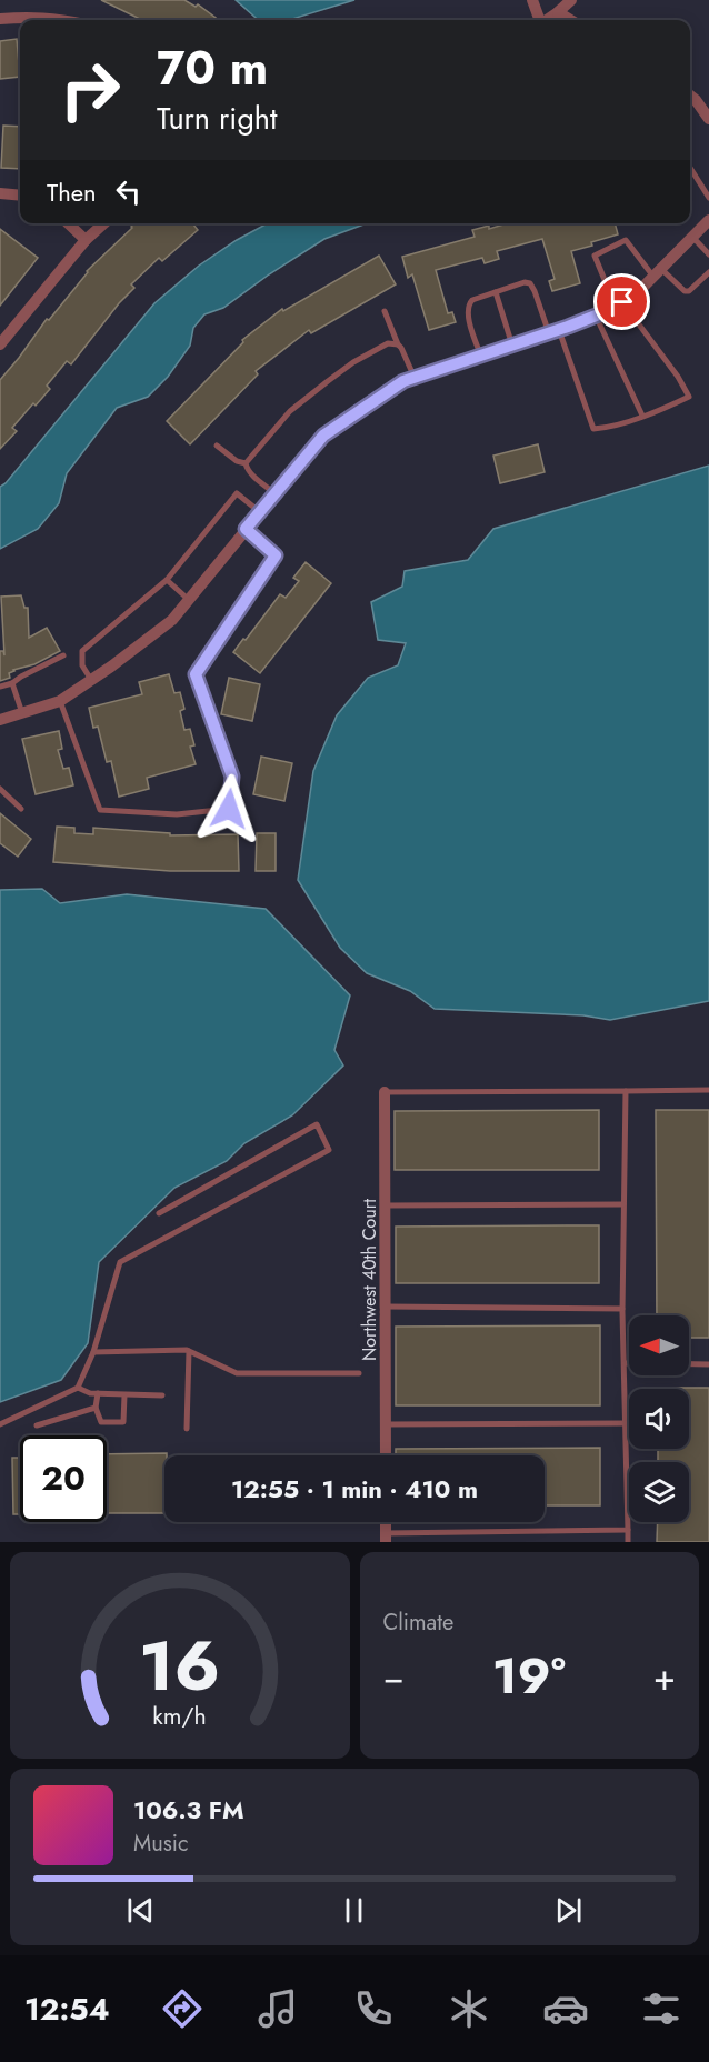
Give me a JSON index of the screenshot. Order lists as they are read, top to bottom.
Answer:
{
  "streets": {
    "street": ["Northwest 40th Court"]
  },
  "north": "left",
  "page": {
    "turn": ["70 m", "Turn right"],
    "then": "Then",
    "limit": "20",
    "trip": "12:55 · 1 min · 410 m",
    "tile": "Climate",
    "heat": ["−", "19°", "+"],
    "song": ["106.3 FM", "Music"],
    "tabs": "12:54",
    "gauge": ["16", "km/h"]
  }
}
